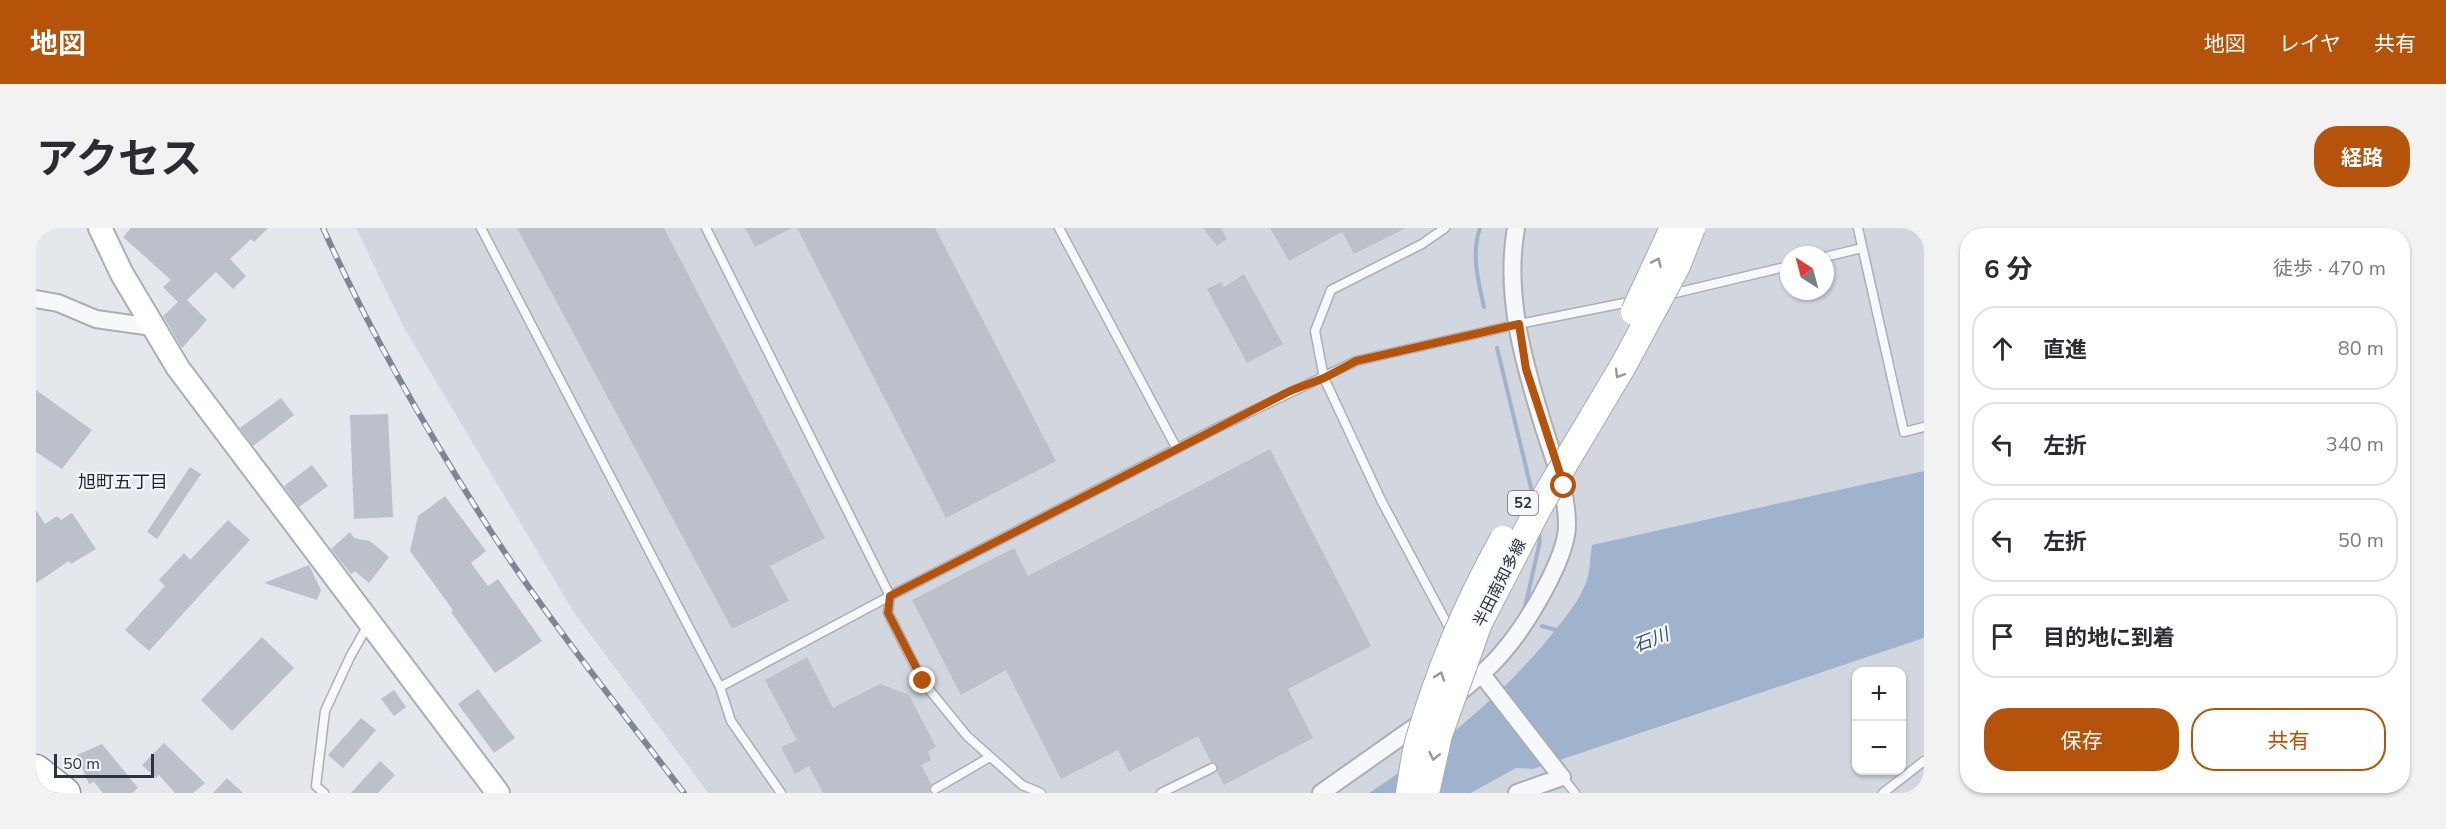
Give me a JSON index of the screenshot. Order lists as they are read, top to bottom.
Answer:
{
  "streets": {
    "main road": ["52", "半田南知多線"]
  },
  "districts": ["旭町五丁目"],
  "water": ["石川"],
  "scale_bar": "50 m",
  "north": "top left",
  "page": {
    "header": "地図",
    "nav": ["地図", "レイヤ", "共有"],
    "title": "アクセス",
    "buttons": [
      "経路",
      ["保存", "共有"]
    ],
    "heading": ["6 分", "徒歩 · 470 m"],
    "list": [
      ["直進", "80 m"],
      ["左折", "340 m"],
      ["左折", "50 m"],
      "目的地に到着"
    ],
    "map_buttons": ["+", "−"],
    "scale": "50 m"
  }
}
